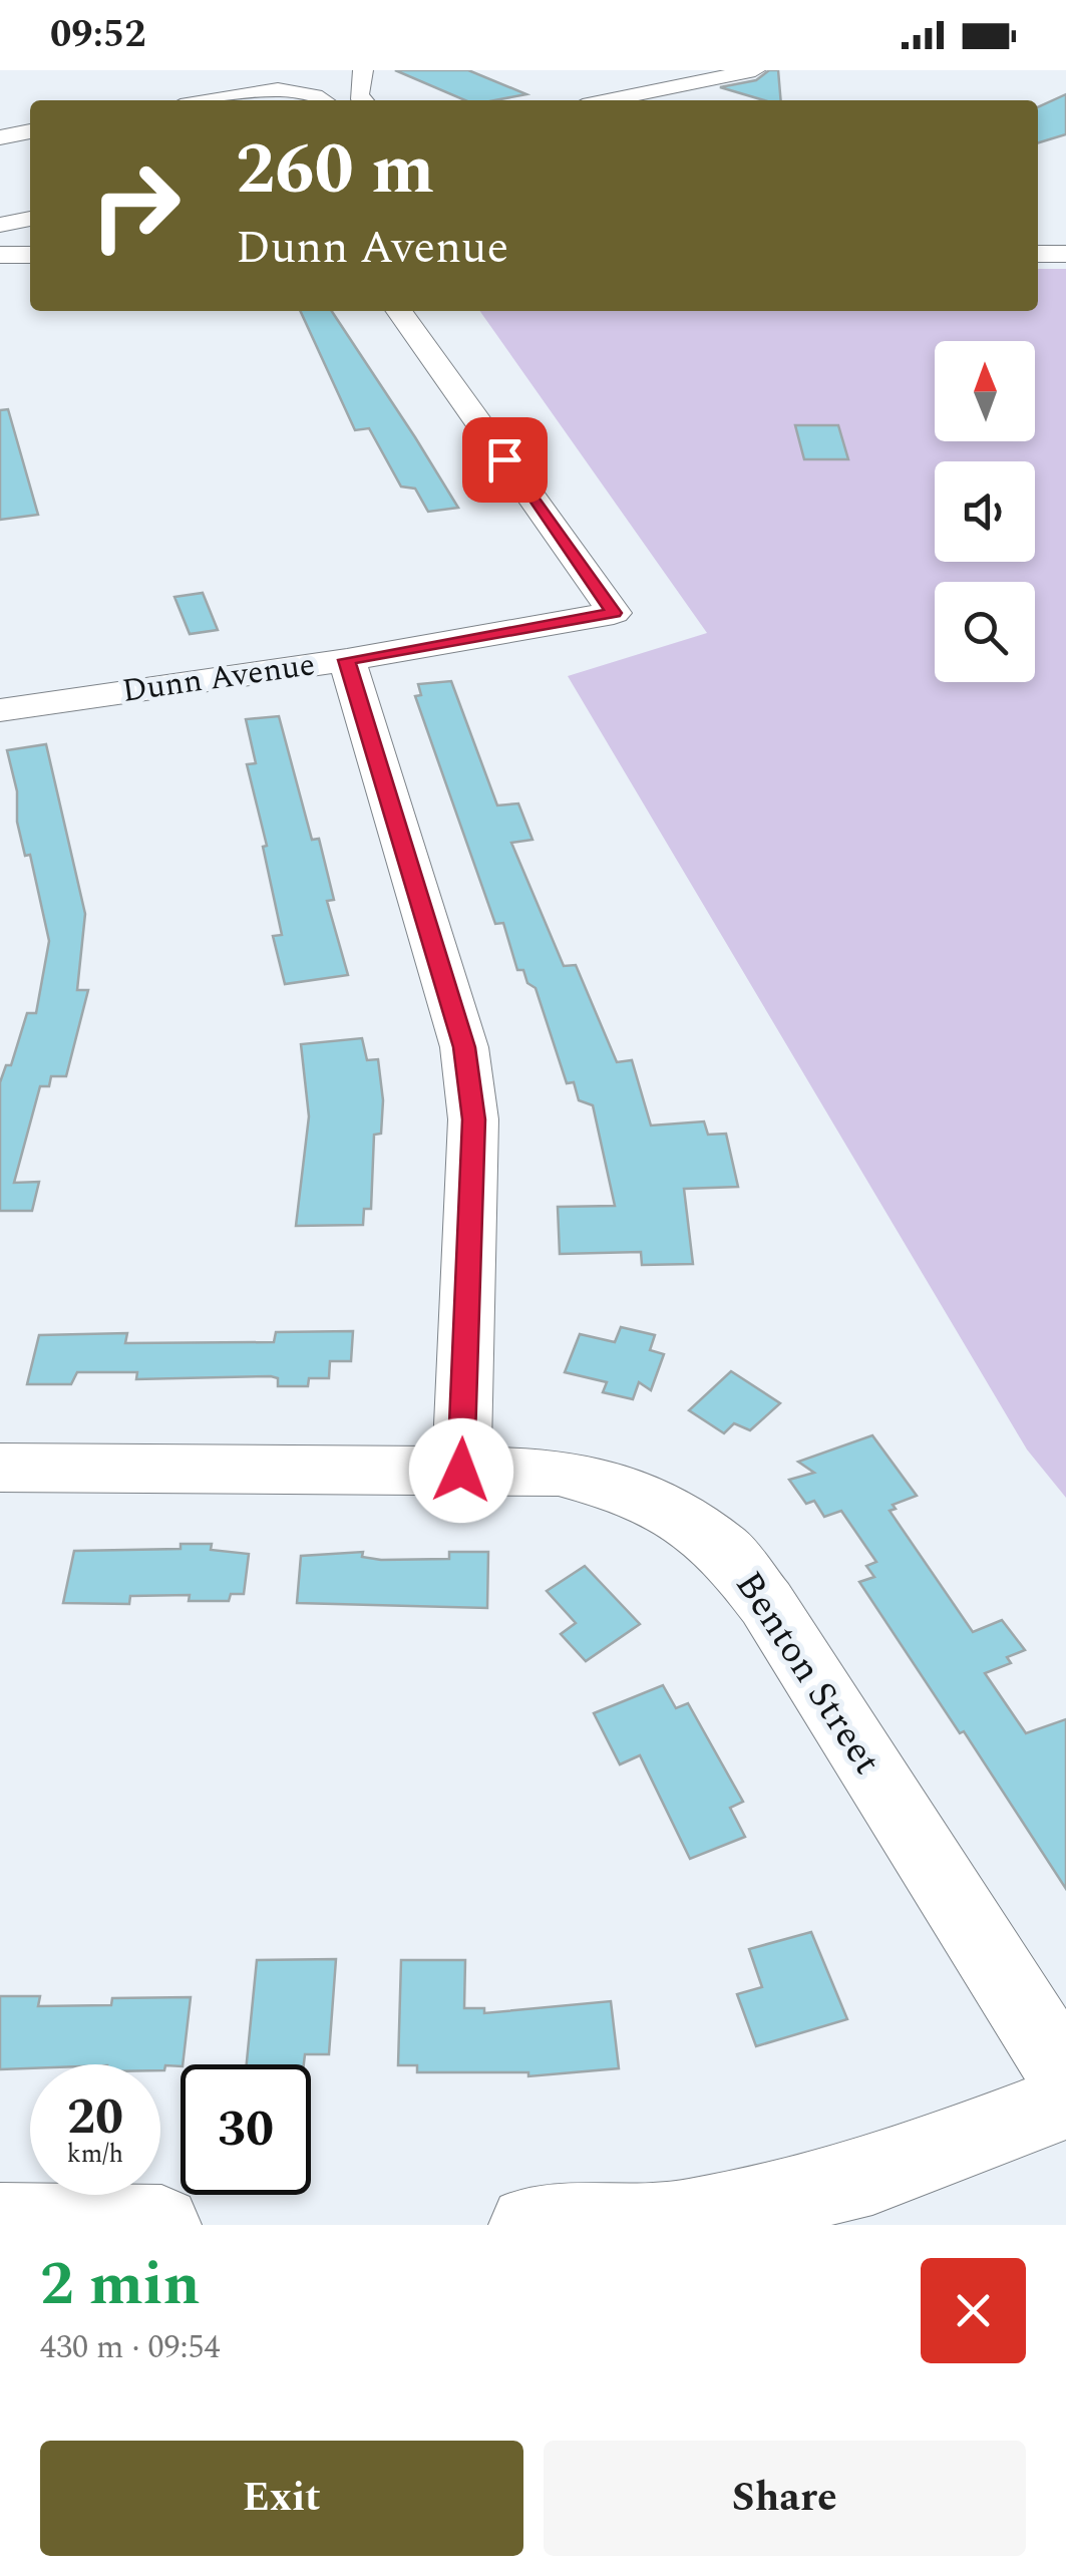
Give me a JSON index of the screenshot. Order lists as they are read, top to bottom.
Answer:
{
  "streets": {
    "street": ["Dunn Avenue", "Benton Street"]
  },
  "north": "top",
  "page": {
    "status": "09:52",
    "turn": ["260 m", "Dunn Avenue"],
    "speed": "20 km/h",
    "limit": "30",
    "heading": ["2 min", "430 m · 09:54"],
    "buttons": ["Exit", "Share"]
  }
}
